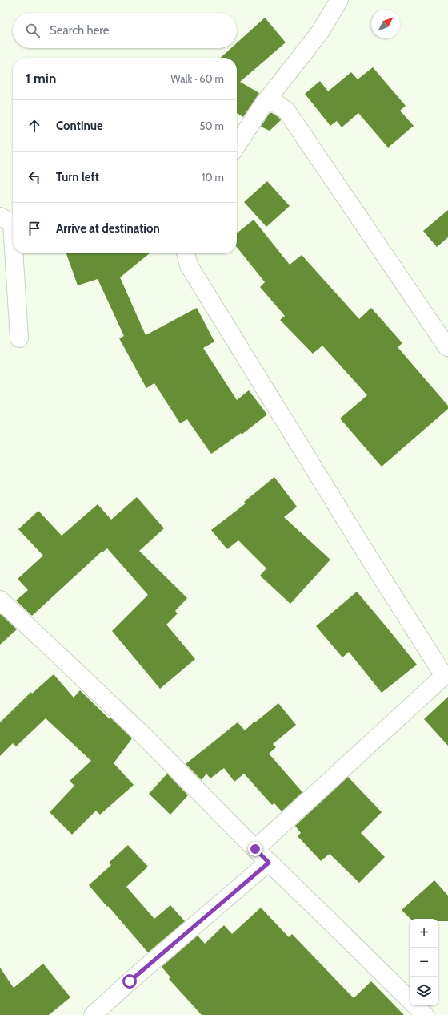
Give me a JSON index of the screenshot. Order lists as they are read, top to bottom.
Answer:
{
  "north": "top right",
  "page": {
    "search": "Search here",
    "heading": ["1 min", "Walk · 60 m"],
    "list": [
      ["Continue", "50 m"],
      ["Turn left", "10 m"],
      "Arrive at destination"
    ],
    "map_buttons": ["+", "−"]
  }
}
